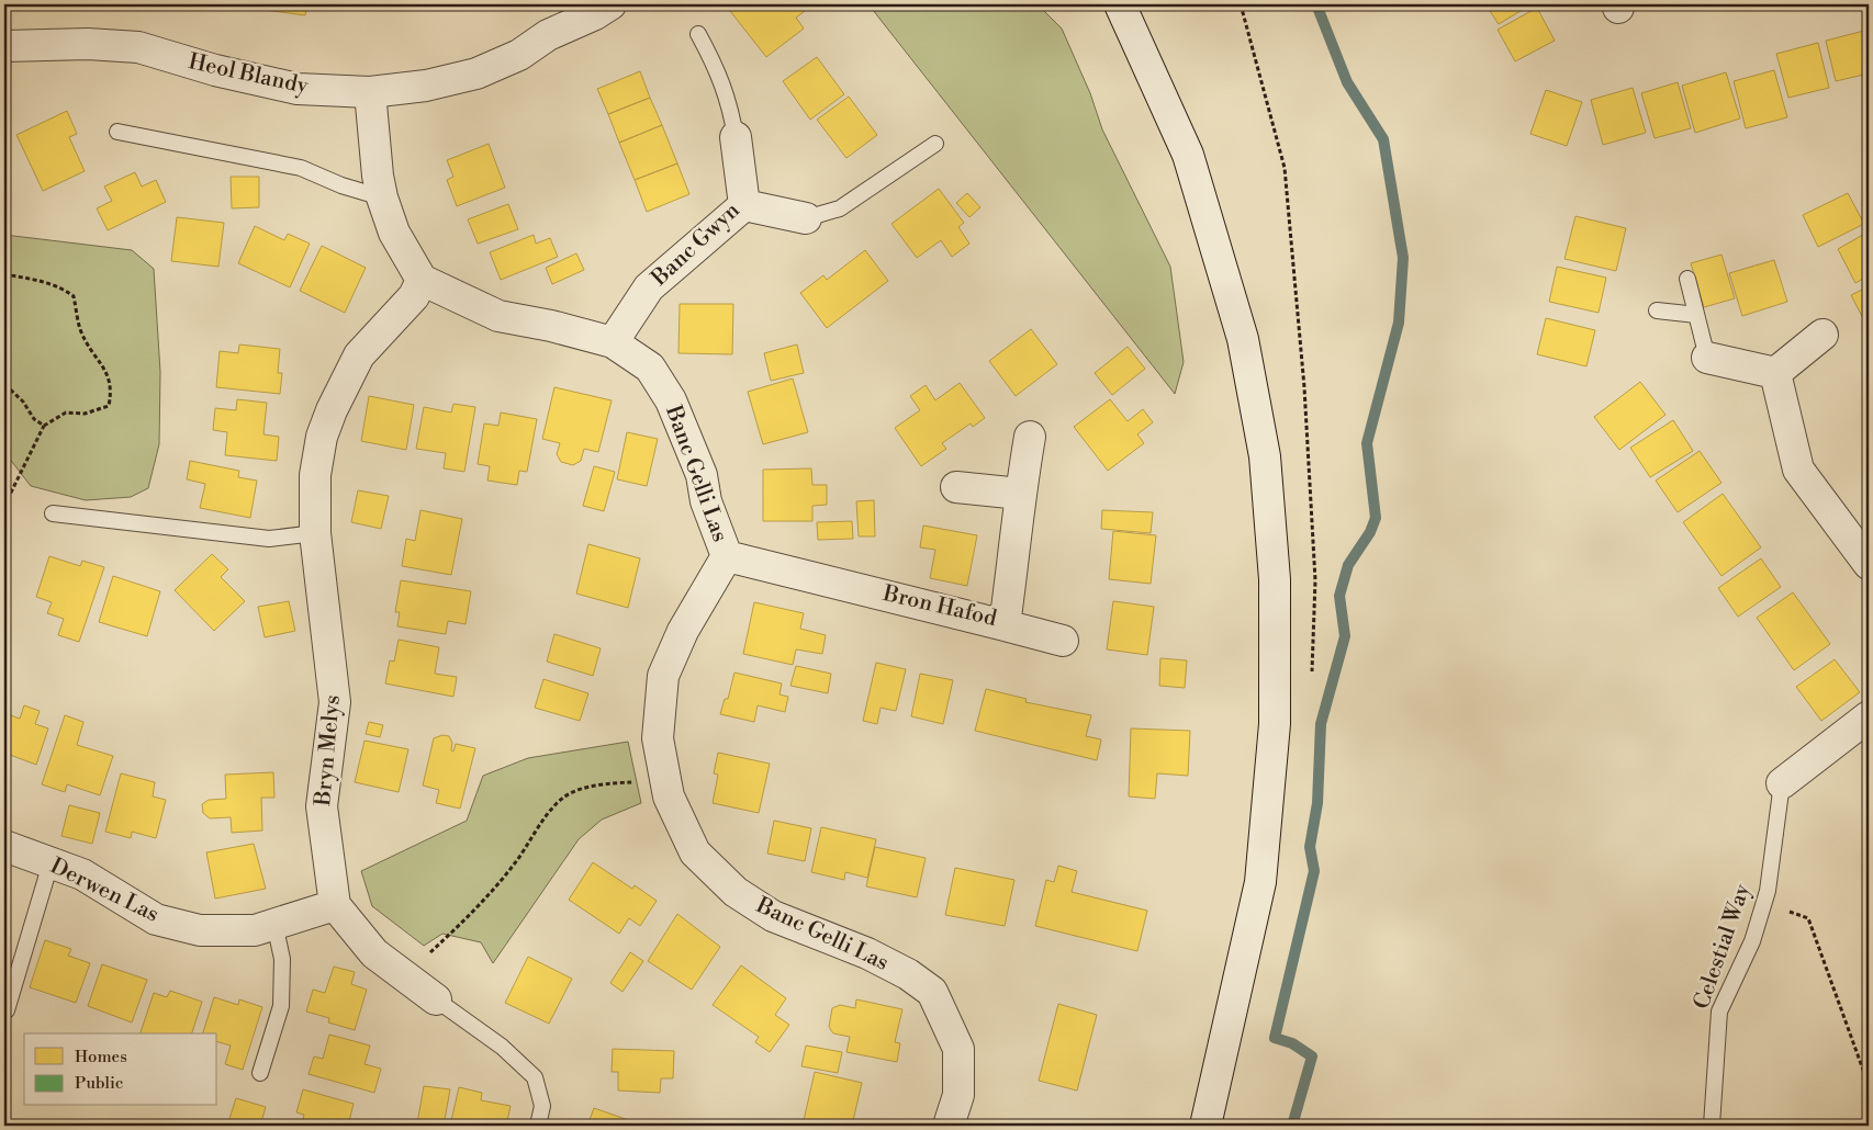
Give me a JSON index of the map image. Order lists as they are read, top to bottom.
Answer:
{
  "streets": {
    "street": [
      "Heol Blandy",
      "Banc Gwyn",
      "Banc Gelli Las",
      "Bron Hafod",
      "Bryn Melys",
      "Derwen Las"
    ],
    "lane": ["Celestial Way"]
  },
  "crossings": [
    ["Banc Gwyn", "Banc Gelli Las"],
    ["Banc Gelli Las", "Bron Hafod"],
    ["Banc Gelli Las", "Bryn Melys"],
    ["Bryn Melys", "Derwen Las"]
  ],
  "legend": ["Homes", "Public"]
}
